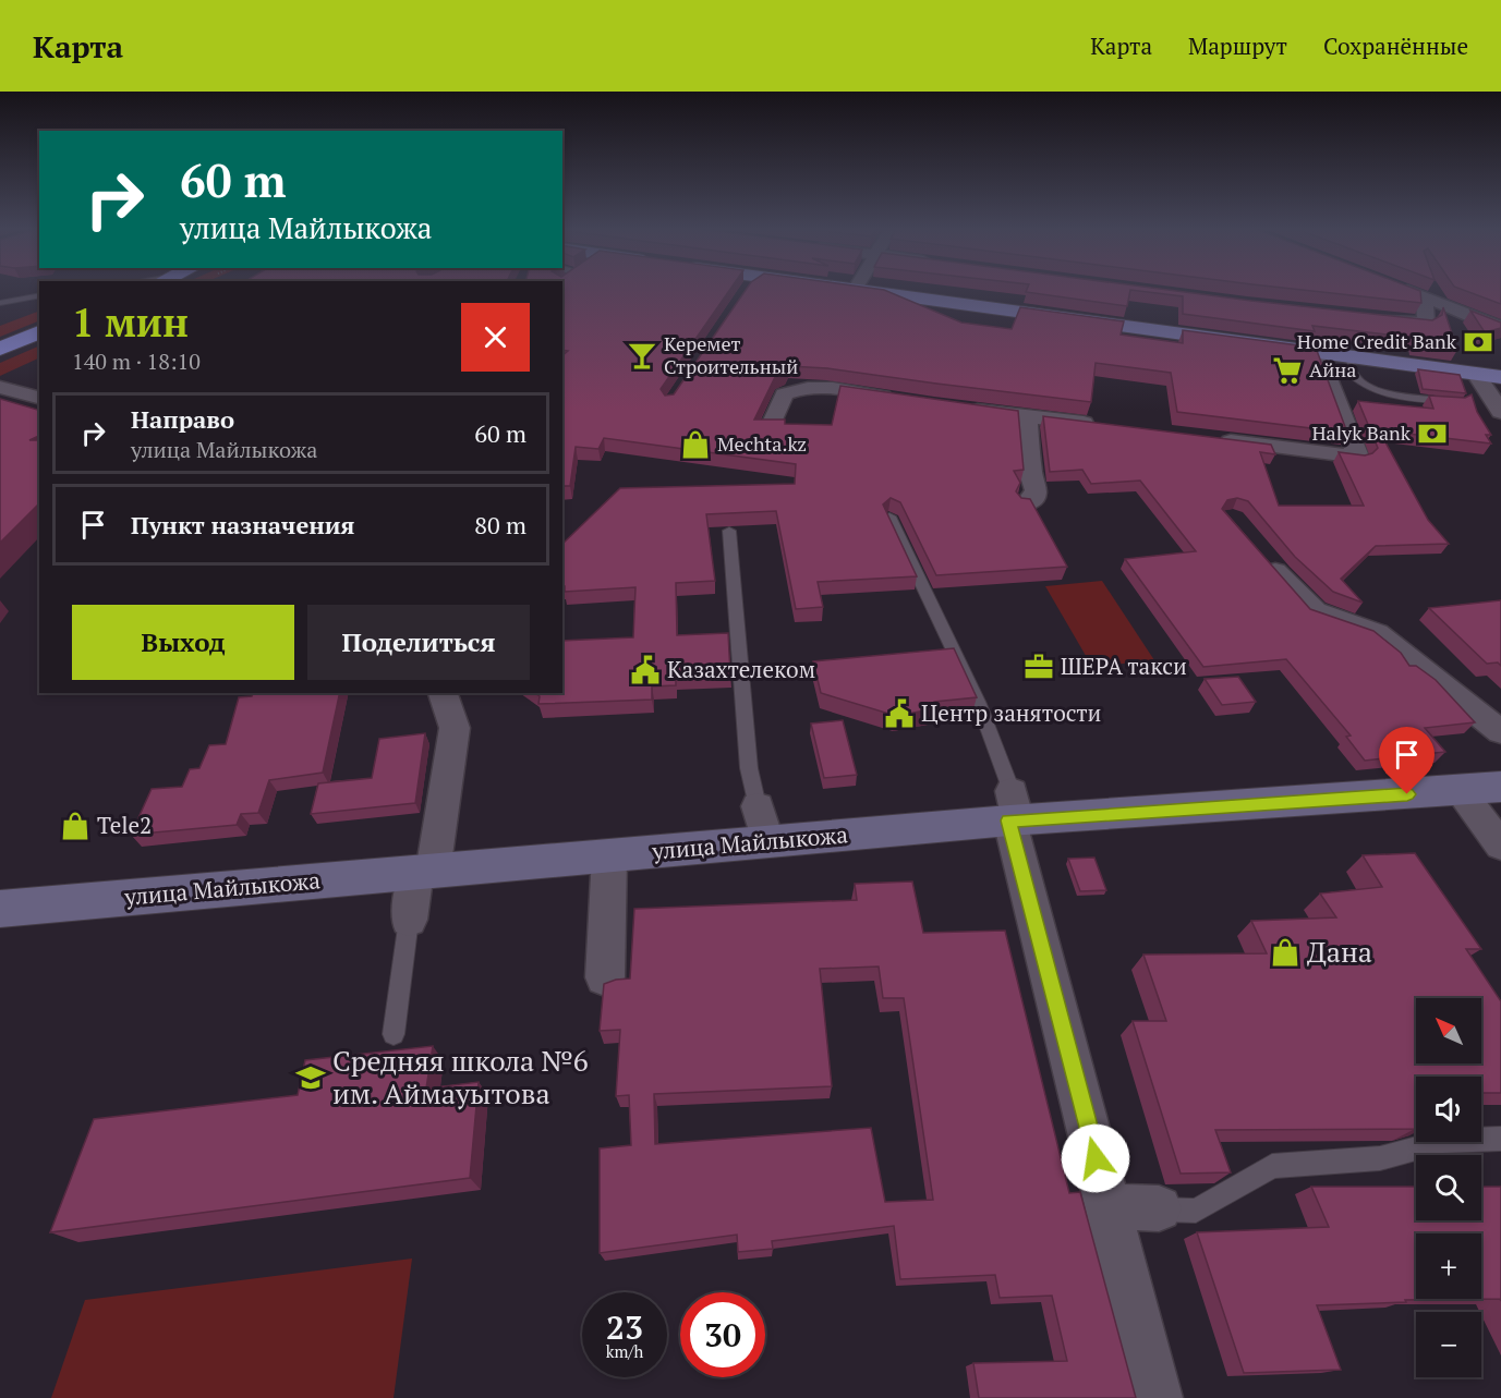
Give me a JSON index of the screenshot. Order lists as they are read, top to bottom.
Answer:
{
  "streets": {
    "street": ["улица Майлыкожа"]
  },
  "places": {
    "bank": ["Home Credit Bank", "Halyk Bank"],
    "bar": ["Керемет Строительный"],
    "supermarket": ["Айна"],
    "shop": ["Mechta.kz", "Tele2", "Дана"],
    "office": ["ШЕРА такси"],
    "public building": ["Казахтелеком", "Центр занятости"],
    "school or university": ["Средняя школа №6 им. Аймауытова"]
  },
  "north": "top left",
  "page": {
    "header": "Карта",
    "nav": ["Карта", "Маршрут", "Сохранённые"],
    "turn": ["60 m", "улица Майлыкожа"],
    "heading": ["1 мин", "140 m · 18:10"],
    "list": [
      {
        "name": "Направо",
        "note": "улица Майлыкожа",
        "value": "60 m"
      },
      {
        "name": "Пункт назначения",
        "value": "80 m"
      }
    ],
    "buttons": ["Выход", "Поделиться"],
    "map_buttons": ["+", "−"],
    "speed": "23 km/h",
    "limit": "30"
  }
}
